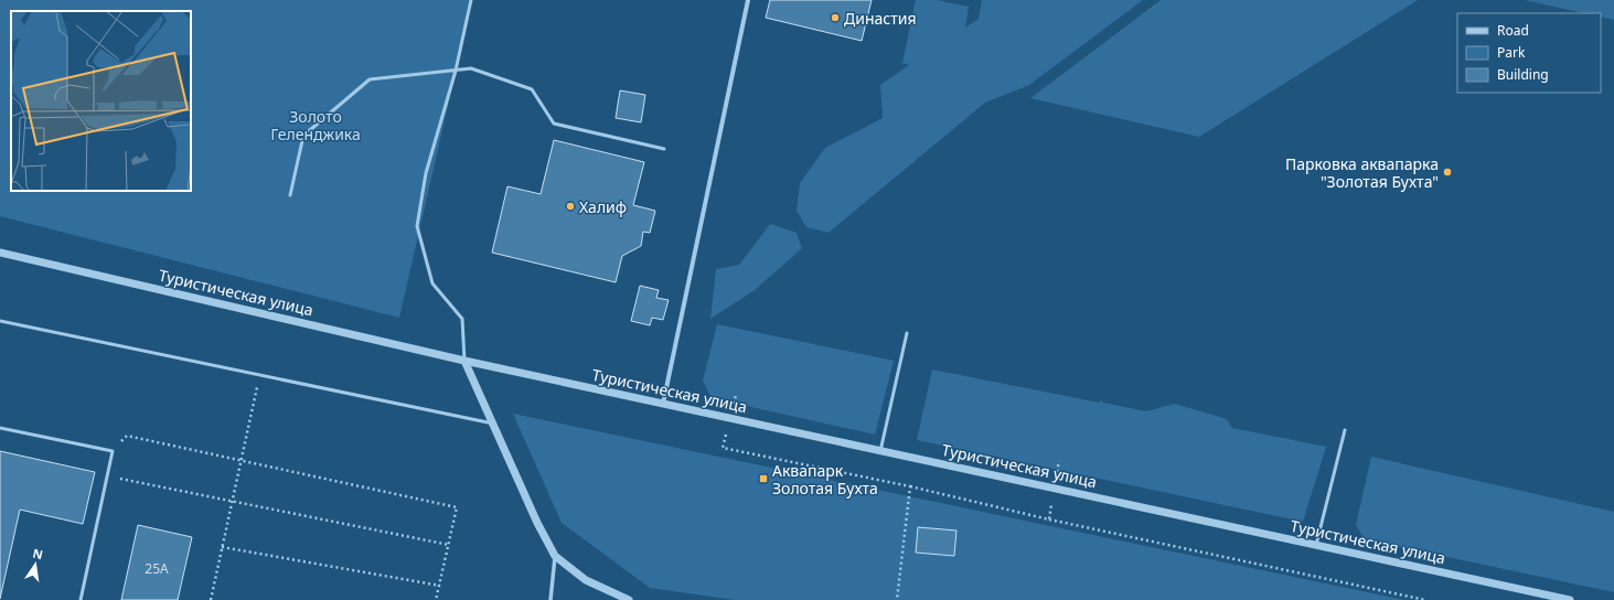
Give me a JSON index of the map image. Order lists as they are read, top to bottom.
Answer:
{
  "streets": {
    "street": ["Туристическая улица"]
  },
  "parks": ["Золото Геленджика"],
  "places": {
    "other": ["Династия", "Парковка аквапарка \"Золотая Бухта\"", "Халиф"],
    "transit": ["Аквапарк Золотая Бухта"]
  },
  "house_numbers": ["25А"],
  "legend": ["Road", "Park", "Building"],
  "north": "top"
}
